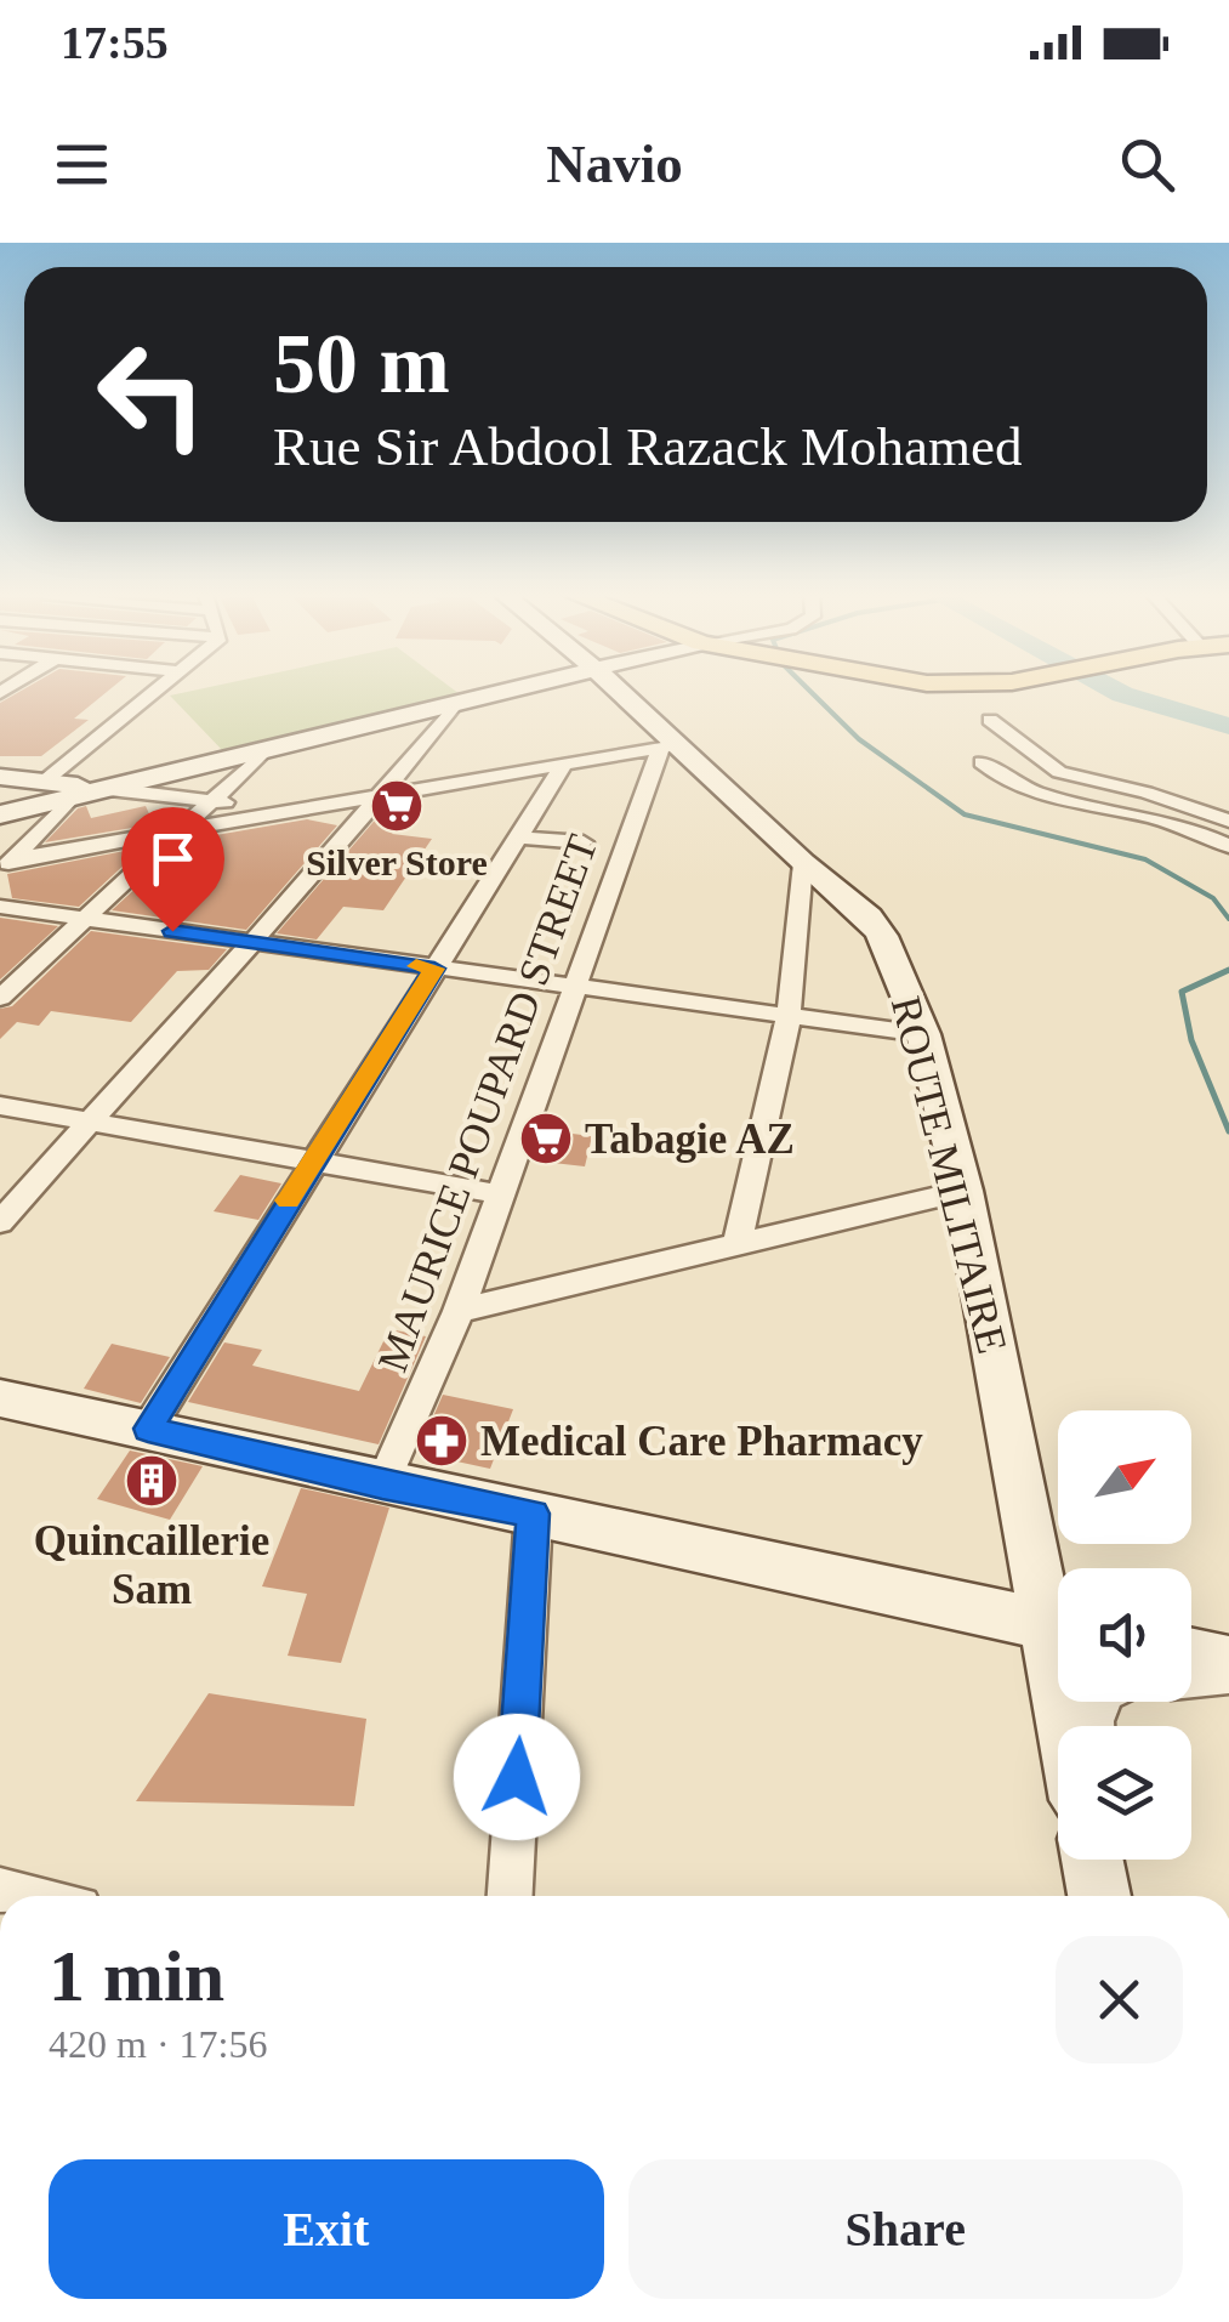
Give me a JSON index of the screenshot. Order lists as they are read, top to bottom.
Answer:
{
  "streets": {
    "main road": ["ROUTE MILITAIRE"],
    "street": ["MAURICE POUPARD STREET"]
  },
  "crossings": [
    ["MAURICE POUPARD STREET", "ROUTE MILITAIRE"]
  ],
  "places": {
    "supermarket": ["Silver Store", "Tabagie AZ"],
    "pharmacy": ["Medical Care Pharmacy"],
    "building": ["Quincaillerie Sam"]
  },
  "north": "top right",
  "page": {
    "status": "17:55",
    "header": "Navio",
    "turn": ["50 m", "Rue Sir Abdool Razack Mohamed"],
    "heading": ["1 min", "420 m · 17:56"],
    "buttons": ["Exit", "Share"]
  }
}
